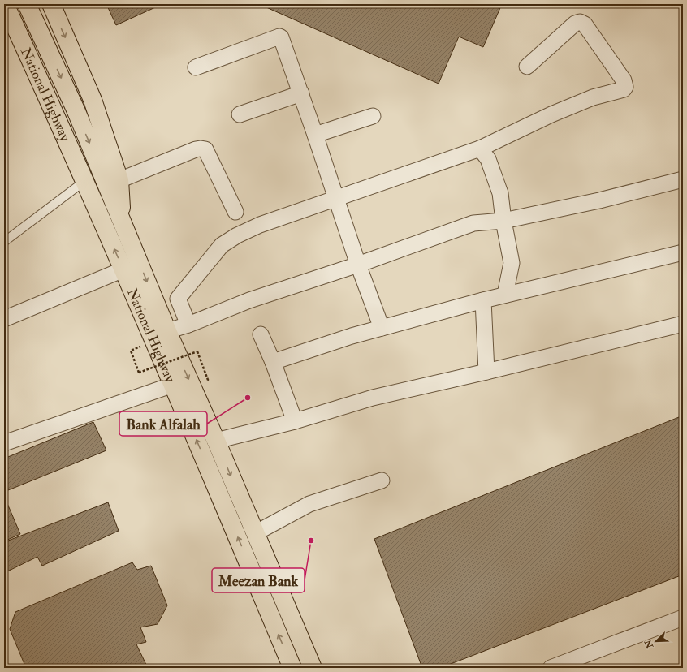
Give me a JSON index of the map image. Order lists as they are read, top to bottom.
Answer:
{
  "streets": {
    "highway": ["National Highway"]
  },
  "places": ["Bank Alfalah", "Meezan Bank"],
  "north": "bottom left"
}
